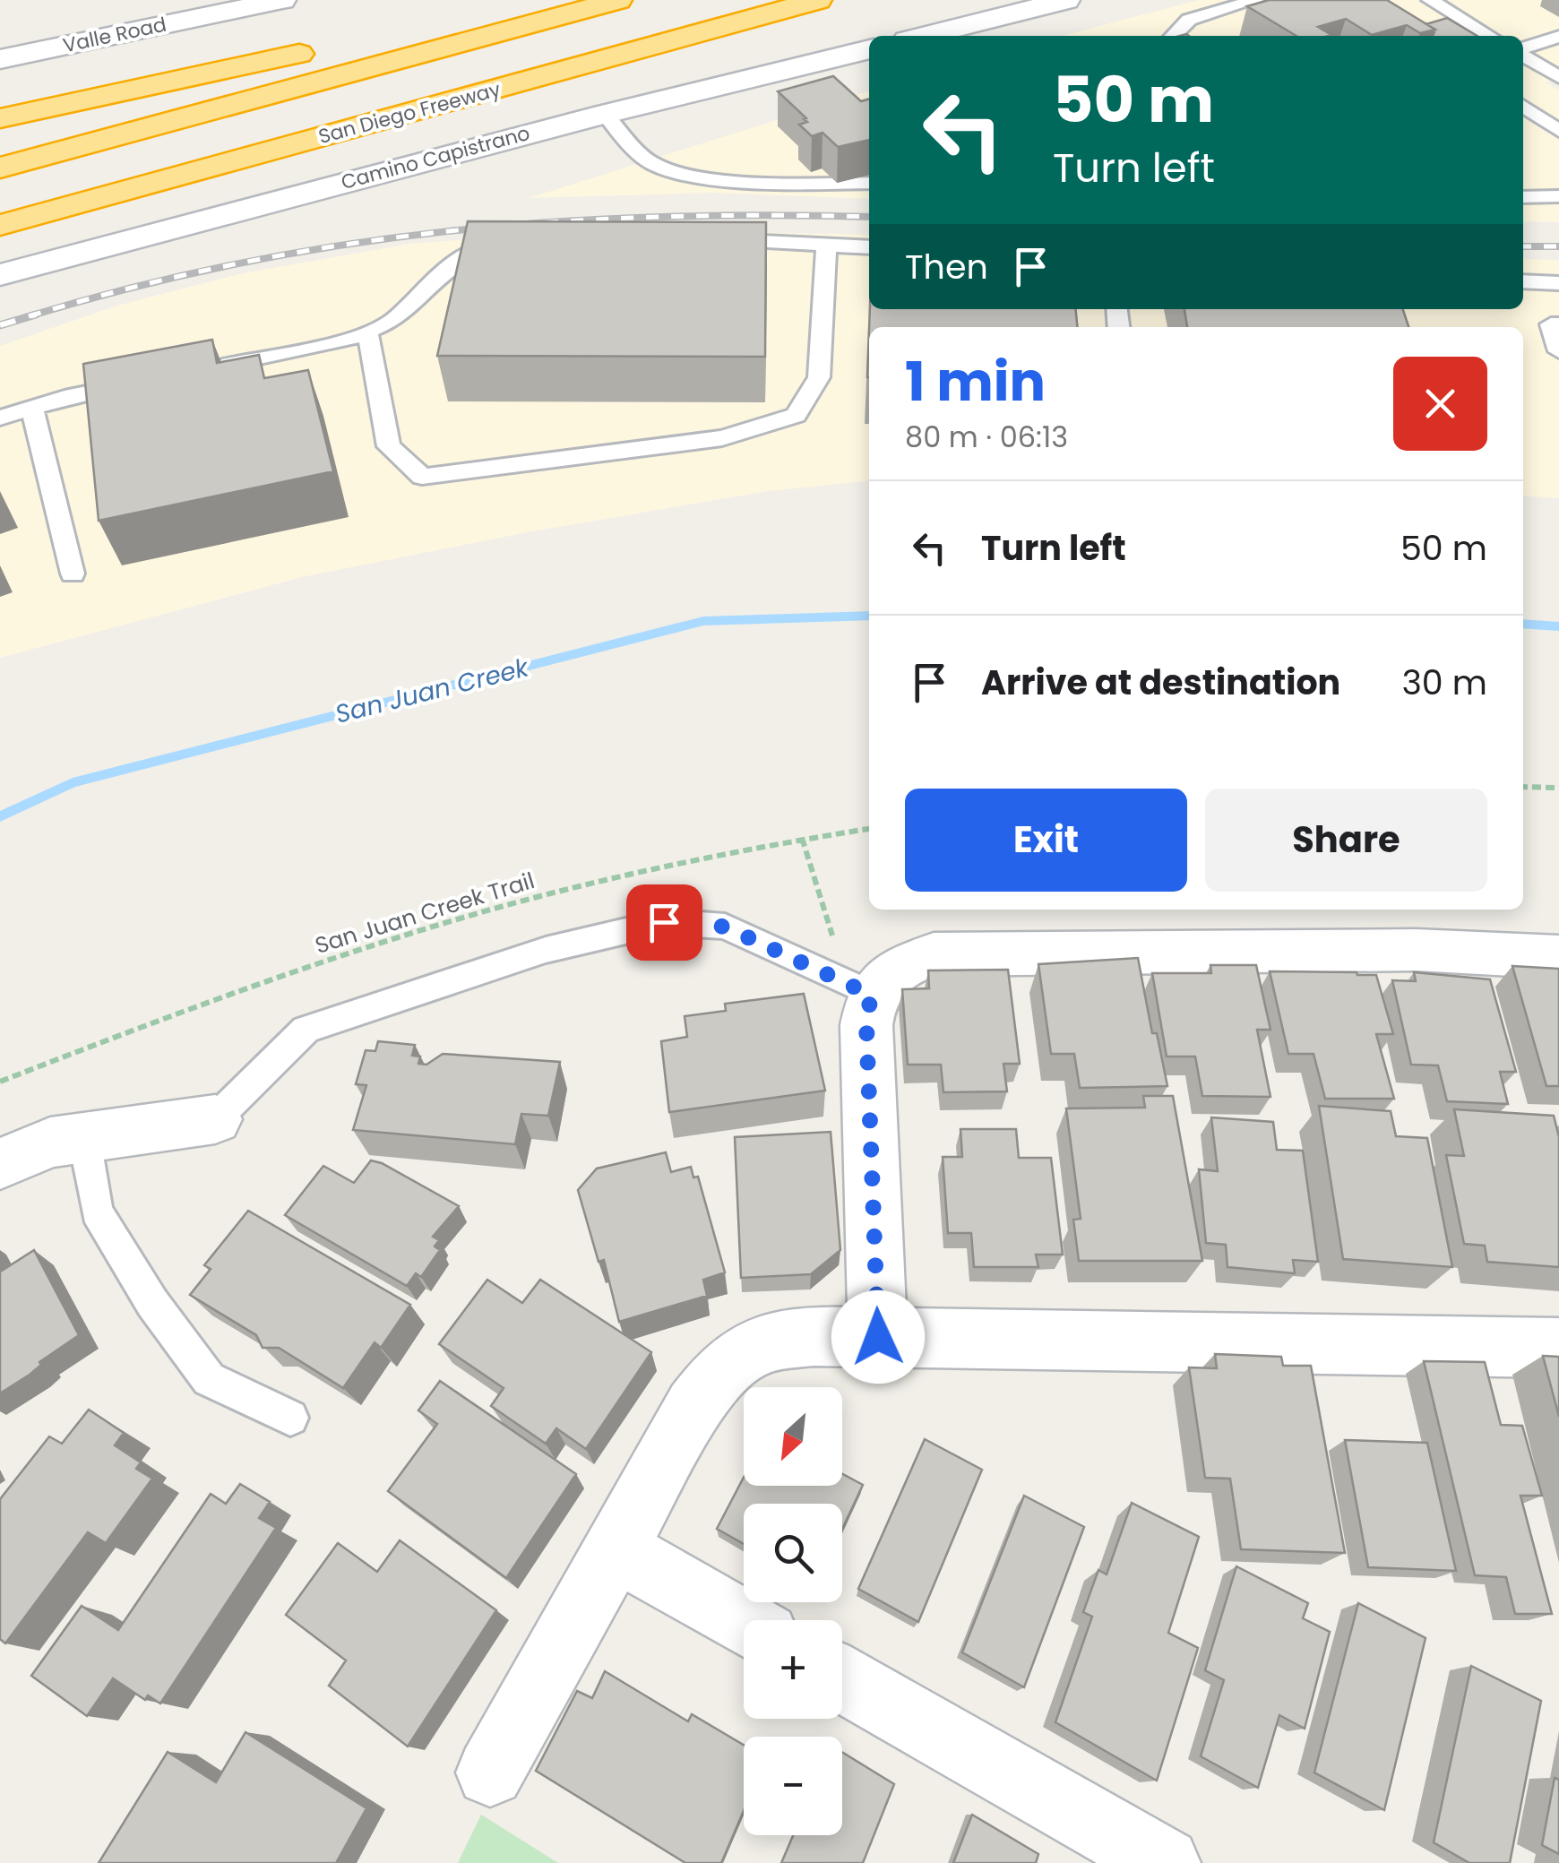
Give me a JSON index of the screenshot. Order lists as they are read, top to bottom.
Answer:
{
  "streets": {
    "highway": ["San Diego Freeway"],
    "street": ["Valle Road", "Camino Capistrano"],
    "path": ["San Juan Creek Trail"]
  },
  "water": ["San Juan Creek"],
  "north": "bottom left",
  "page": {
    "turn": ["50 m", "Turn left"],
    "then": "Then",
    "heading": ["1 min", "80 m · 06:13"],
    "list": [
      {
        "name": "Turn left",
        "value": "50 m"
      },
      {
        "name": "Arrive at destination",
        "value": "30 m"
      }
    ],
    "buttons": ["Exit", "Share"],
    "map_buttons": ["+", "−"]
  }
}
